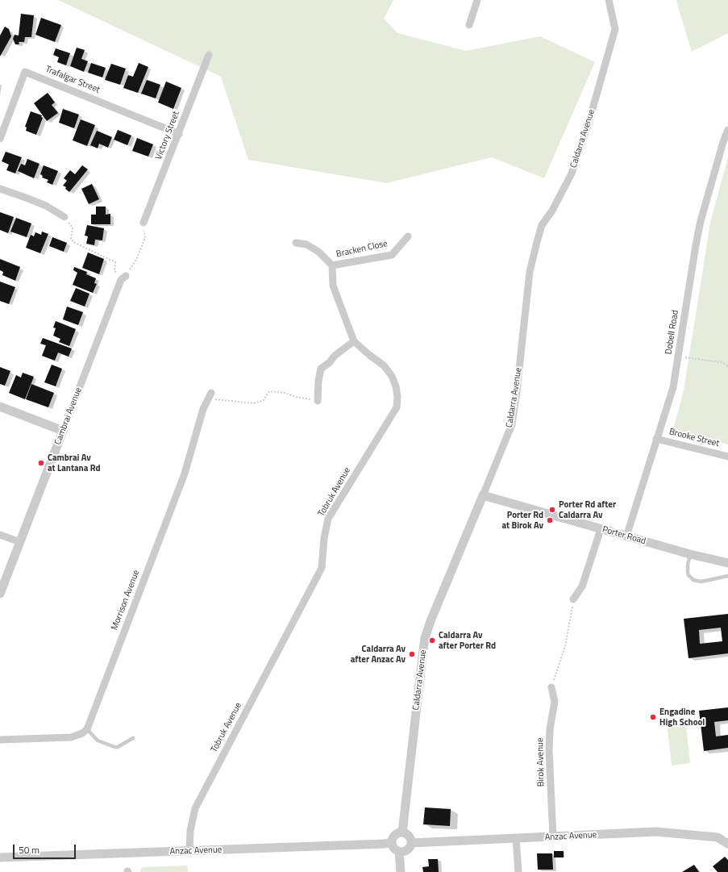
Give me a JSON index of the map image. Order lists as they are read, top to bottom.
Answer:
{
  "streets": {
    "street": [
      "Trafalgar Street",
      "Victory Street",
      "Caldarra Avenue",
      "Bracken Close",
      "Dobell Road",
      "Cambrai Avenue",
      "Brooke Street",
      "Tobruk Avenue",
      "Porter Road",
      "Morrison Avenue",
      "Birok Avenue",
      "Anzac Avenue"
    ]
  },
  "crossings": [
    ["Trafalgar Street", "Victory Street"],
    ["Caldarra Avenue", "Porter Road"],
    ["Caldarra Avenue", "Anzac Avenue"],
    ["Bracken Close", "Tobruk Avenue"],
    ["Dobell Road", "Brooke Street"],
    ["Dobell Road", "Porter Road"],
    ["Tobruk Avenue", "Anzac Avenue"],
    ["Birok Avenue", "Anzac Avenue"]
  ],
  "places": [
    "Cambrai Av at Lantana Rd",
    "Porter Rd after Caldarra Av",
    "Porter Rd at Birok Av",
    "Caldarra Av after Porter Rd",
    "Caldarra Av after Anzac Av",
    "Engadine High School"
  ],
  "scale_bar": "50 m"
}
